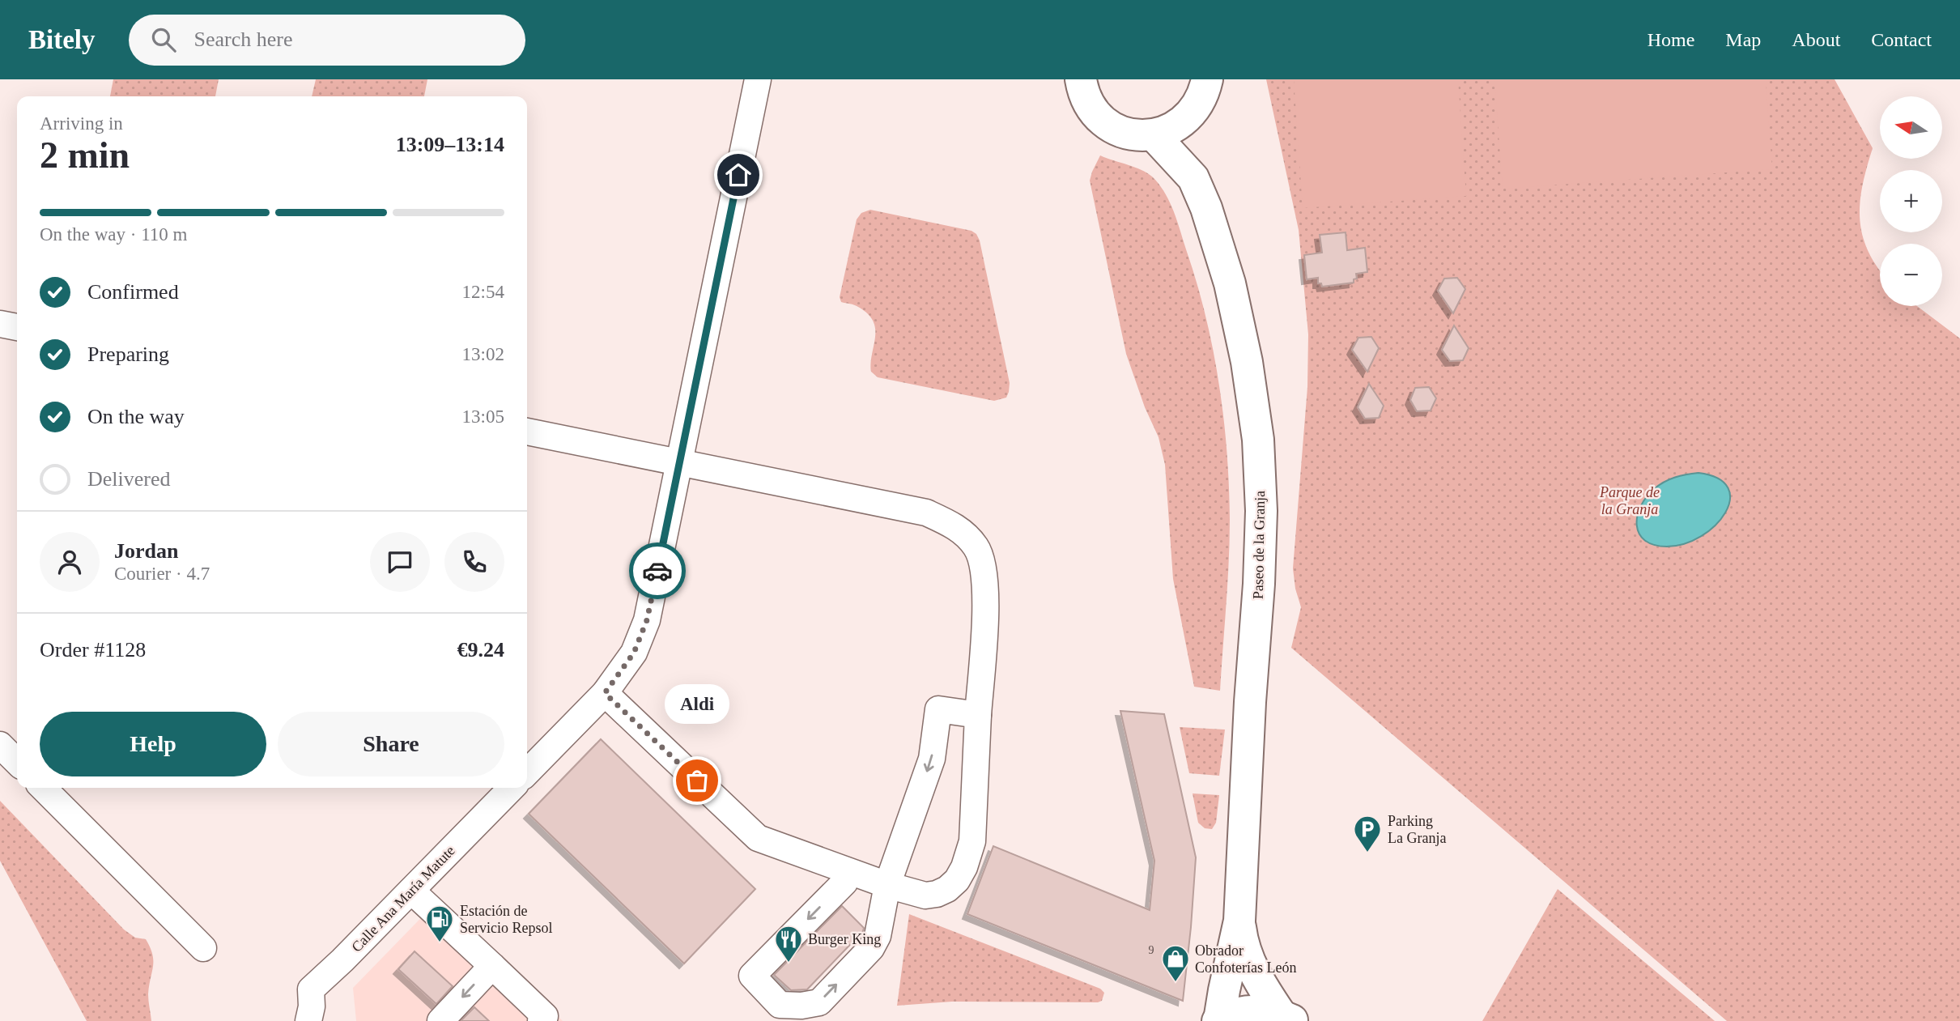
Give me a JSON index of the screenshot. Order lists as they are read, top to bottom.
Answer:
{
  "streets": {
    "main road": ["Paseo de la Granja"],
    "street": ["Calle Ana María Matute"]
  },
  "parks": ["Parque de la Granja"],
  "places": {
    "other": ["Aldi"],
    "parking": ["Parking La Granja"],
    "fuel station": ["Estación de Servicio Repsol"],
    "restaurant": ["Burger King"],
    "shop": ["Obrador Confoterías León"]
  },
  "house_numbers": ["9"],
  "north": "left",
  "page": {
    "header": "Bitely",
    "search": "Search here",
    "nav": [
      "Home",
      "Map",
      "About",
      "Contact"
    ],
    "map_buttons": ["+", "−"],
    "heading": ["2 min", "Arriving in", "13:09–13:14"],
    "panel": [
      "Jordan",
      "Courier · 4.7",
      "Order #1128",
      "€9.24"
    ],
    "bar": "On the way · 110 m",
    "list": [
      ["Confirmed", "12:54"],
      ["Preparing", "13:02"],
      ["On the way", "13:05"],
      "Delivered"
    ],
    "bubble": "Aldi",
    "buttons": ["Help", "Share"]
  }
}
